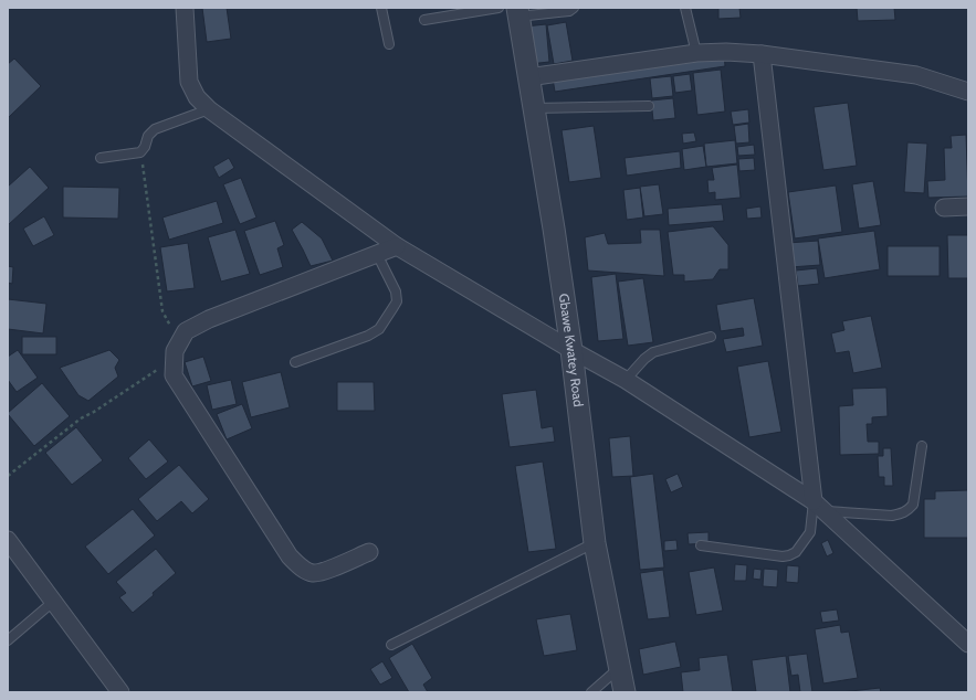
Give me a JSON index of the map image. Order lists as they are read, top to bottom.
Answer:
{
  "streets": {
    "street": ["Gbawe Kwatey Road"]
  }
}
